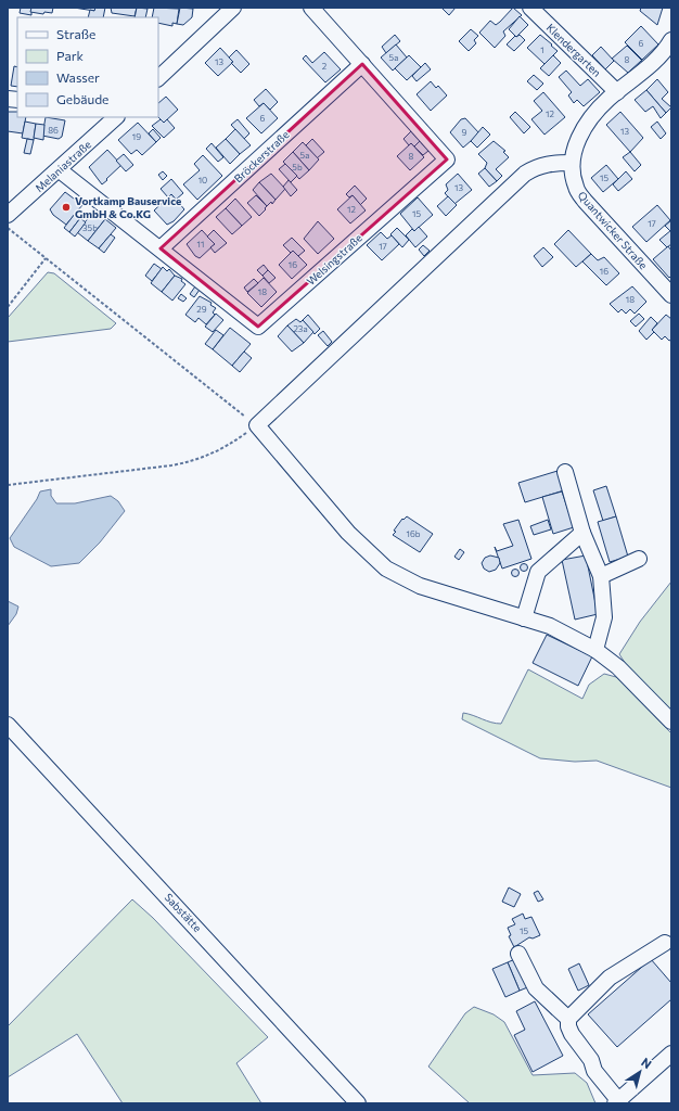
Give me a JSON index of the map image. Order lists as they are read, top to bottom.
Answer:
{
  "streets": {
    "street": [
      "Klendergarten",
      "Bröckerstraße",
      "Melaniastraße",
      "Quantwicker Straße",
      "Welsingstraße",
      "Sabstätte"
    ]
  },
  "crossings": [
    ["Klendergarten", "Quantwicker Straße"],
    ["Bröckerstraße", "Welsingstraße"],
    ["Melaniastraße", "Welsingstraße"]
  ],
  "places": ["Vortkamp Bauservice GmbH & Co.KG"],
  "house_numbers": [
    "6",
    "1",
    "5a",
    "8",
    "13",
    "2",
    "12",
    "6",
    "86",
    "13",
    "9",
    "19",
    "5a",
    "8",
    "5b",
    "15",
    "10",
    "13",
    "12",
    "15",
    "17",
    "35b",
    "11",
    "17",
    "16",
    "16",
    "18",
    "18",
    "29",
    "23a",
    "16b",
    "15"
  ],
  "legend": [
    "Straße",
    "Park",
    "Wasser",
    "Gebäude"
  ],
  "north": "top right"
}
